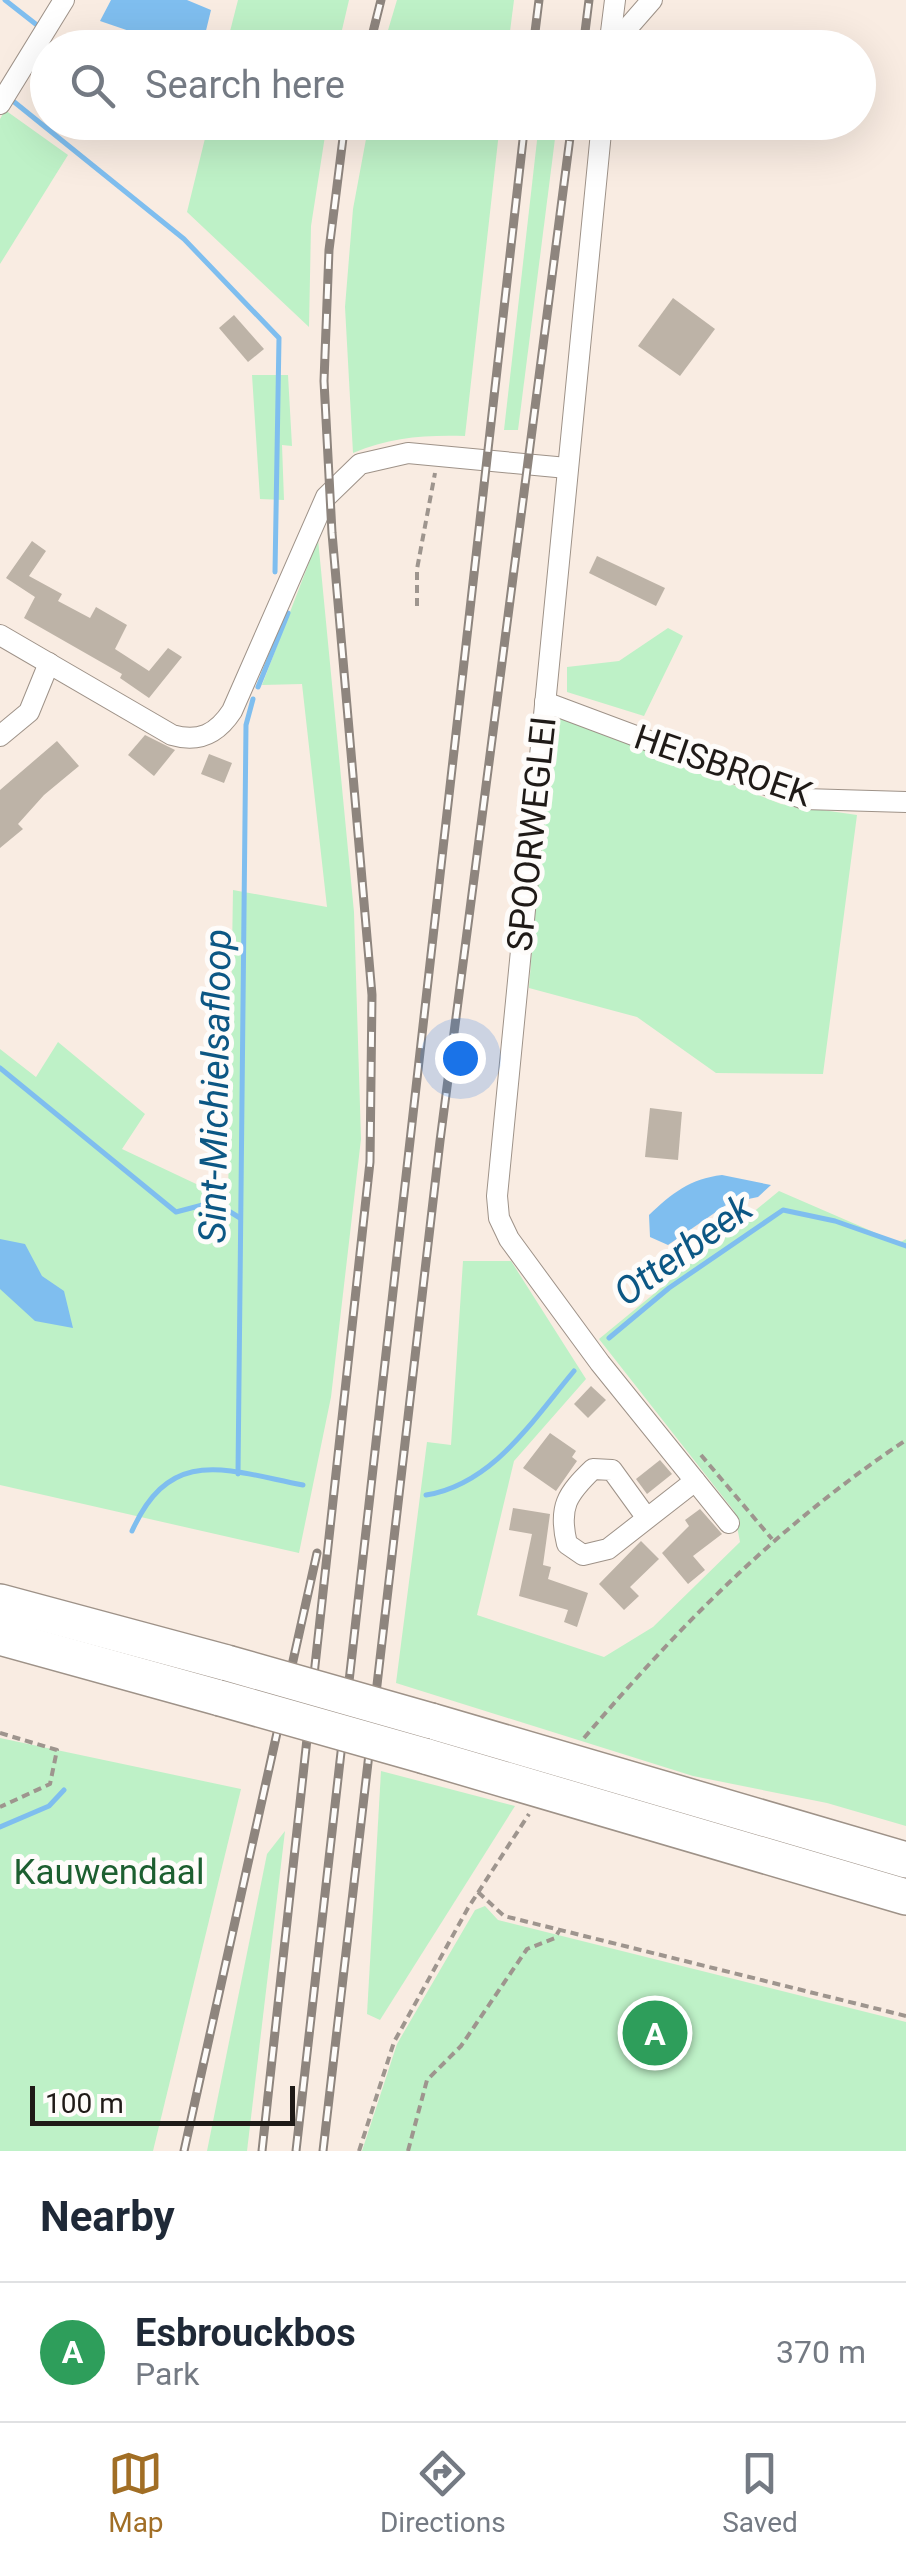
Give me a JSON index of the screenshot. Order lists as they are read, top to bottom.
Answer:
{
  "streets": {
    "street": ["HEISBROEK", "SPOORWEGLEI"]
  },
  "crossings": [
    ["HEISBROEK", "SPOORWEGLEI"]
  ],
  "water": ["Sint-Michielsafloop", "Otterbeek"],
  "parks": ["Kauwendaal"],
  "scale_bar": "100 m",
  "page": {
    "search": "Search here",
    "pins": "A",
    "scale": "100 m",
    "heading": "Nearby",
    "list": [
      {
        "mark": "A",
        "name": "Esbrouckbos",
        "note": "Park",
        "value": "370 m"
      }
    ],
    "nav": ["Map", "Directions", "Saved"]
  }
}
